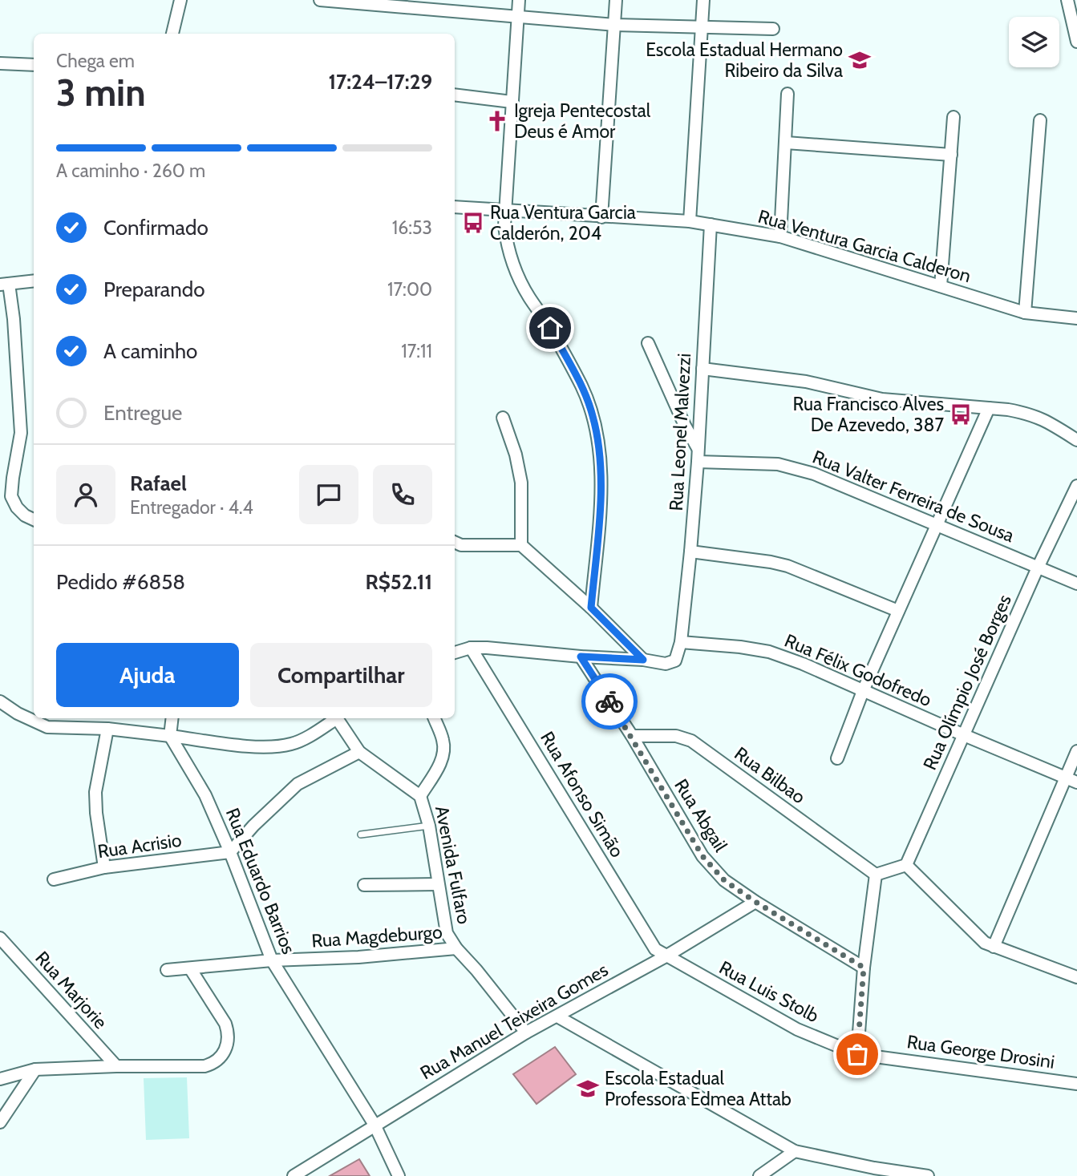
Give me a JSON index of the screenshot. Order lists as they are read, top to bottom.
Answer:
{
  "streets": {
    "street": [
      "Rua Ventura Garcia Calderon",
      "Rua Leonel Malvezzi",
      "Rua Valter Ferreira de Sousa",
      "Rua Félix Godofredo",
      "Rua Olímpio José Borges",
      "Rua Bilbao",
      "Rua Afonso Simão",
      "Rua Abgail",
      "Rua Acrisio",
      "Avenida Fulfaro",
      "Rua Eduardo Barrios",
      "Rua Magdeburgo",
      "Rua Marjorie",
      "Rua Luis Stolb",
      "Rua Manuel Teixeira Gomes",
      "Rua George Drosini"
    ]
  },
  "crossings": [
    ["Rua Ventura Garcia Calderon", "Rua Leonel Malvezzi"],
    ["Rua Leonel Malvezzi", "Rua Valter Ferreira de Sousa"],
    ["Rua Leonel Malvezzi", "Rua Félix Godofredo"],
    ["Rua Valter Ferreira de Sousa", "Rua Olímpio José Borges"],
    ["Rua Félix Godofredo", "Rua Olímpio José Borges"],
    ["Rua Bilbao", "Rua Abgail"],
    ["Rua Afonso Simão", "Rua Luis Stolb"],
    ["Rua Afonso Simão", "Rua Manuel Teixeira Gomes"],
    ["Rua Abgail", "Rua Manuel Teixeira Gomes"],
    ["Rua Acrisio", "Rua Eduardo Barrios"],
    ["Avenida Fulfaro", "Rua Magdeburgo"],
    ["Avenida Fulfaro", "Rua Manuel Teixeira Gomes"],
    ["Rua Eduardo Barrios", "Rua Magdeburgo"],
    ["Rua Eduardo Barrios", "Rua Manuel Teixeira Gomes"],
    ["Rua Luis Stolb", "Rua Manuel Teixeira Gomes"],
    ["Rua Luis Stolb", "Rua George Drosini"]
  ],
  "places": {
    "school or university": ["Escola Estadual Hermano Ribeiro da Silva", "Escola Estadual Professora Edmea Attab"],
    "church": ["Igreja Pentecostal Deus é Amor"],
    "bus stop": ["Rua Ventura Garcia Calderón, 204", "Rua Francisco Alves De Azevedo, 387"]
  },
  "page": {
    "heading": ["3 min", "Chega em", "17:24–17:29"],
    "panel": [
      "Rafael",
      "Entregador · 4.4",
      "Pedido #6858",
      "R$52.11"
    ],
    "bar": "A caminho · 260 m",
    "list": [
      ["Confirmado", "16:53"],
      ["Preparando", "17:00"],
      ["A caminho", "17:11"],
      "Entregue"
    ],
    "buttons": ["Ajuda", "Compartilhar"]
  }
}
